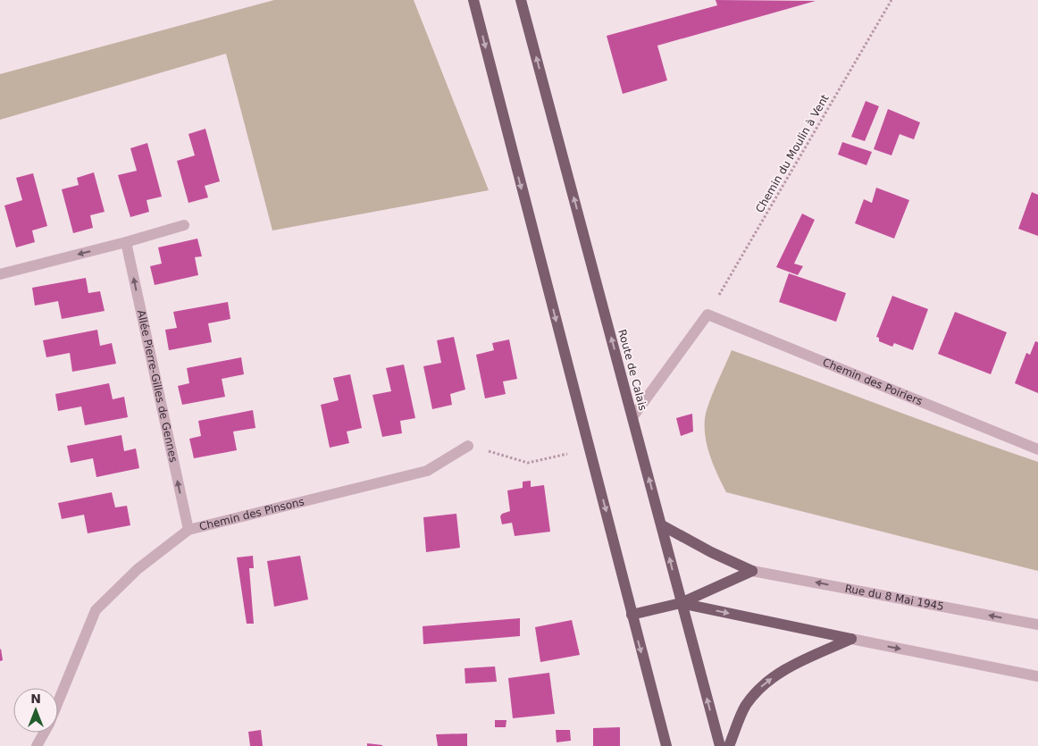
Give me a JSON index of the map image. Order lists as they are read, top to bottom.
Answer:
{
  "streets": {
    "main road": ["Route de Calais"],
    "street": [
      "Chemin des Poiriers",
      "Allée Pierre-Gilles de Gennes",
      "Chemin des Pinsons",
      "Rue du 8 Mai 1945"
    ],
    "path": ["Chemin du Moulin à Vent"]
  },
  "crossings": [
    ["Chemin du Moulin à Vent", "Chemin des Poiriers"],
    ["Allée Pierre-Gilles de Gennes", "Chemin des Pinsons"]
  ],
  "one_way": ["Allée Pierre-Gilles de Gennes"],
  "north": "top"
}
